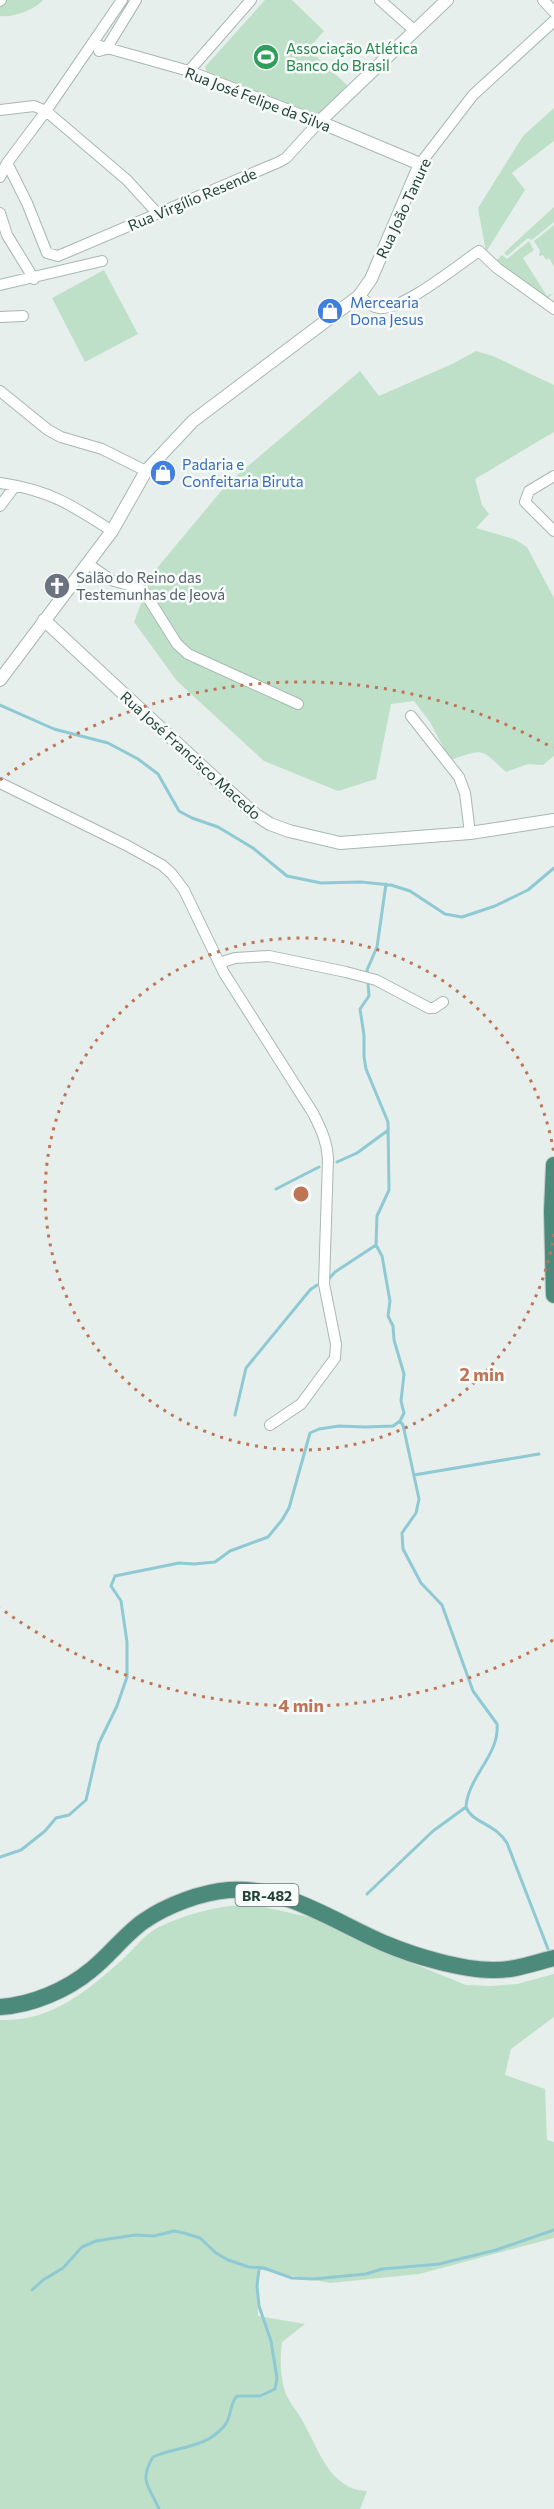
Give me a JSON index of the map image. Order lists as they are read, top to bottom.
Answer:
{
  "streets": {
    "highway": ["BR-482"],
    "street": [
      "Rua José Felipe da Silva",
      "Rua Virgílio Resende",
      "Rua João Tanure",
      "Rua José Francisco Macedo"
    ]
  },
  "crossings": [
    ["Rua José Felipe da Silva", "Rua Virgílio Resende"],
    ["Rua José Felipe da Silva", "Rua João Tanure"]
  ],
  "places": {
    "sports": ["Associação Atlética Banco do Brasil"],
    "shop": ["Mercearia Dona Jesus", "Padaria e Confeitaria Biruta"],
    "church": ["Salão do Reino das Testemunhas de Jeová"]
  },
  "rings": ["2 min", "4 min"]
}
